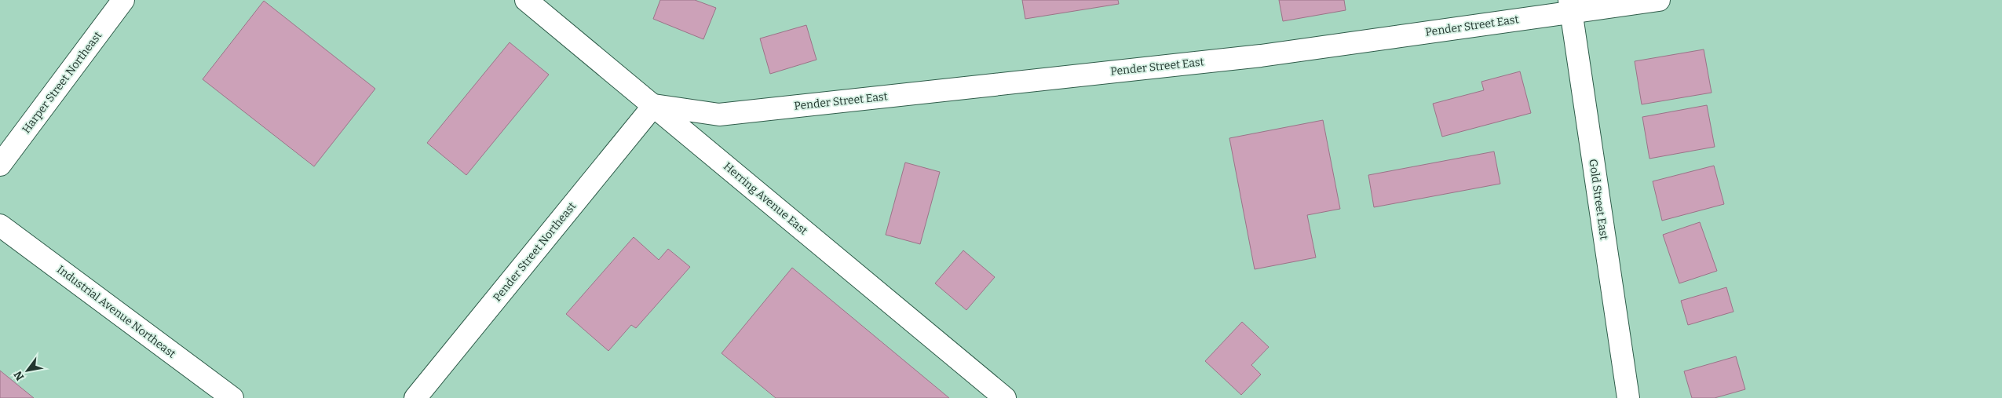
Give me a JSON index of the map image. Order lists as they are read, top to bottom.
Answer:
{
  "streets": {
    "street": [
      "Pender Street East",
      "Harper Street Northeast",
      "Herring Avenue East",
      "Gold Street East",
      "Pender Street Northeast",
      "Industrial Avenue Northeast"
    ]
  },
  "crossings": [
    ["Pender Street East", "Herring Avenue East"],
    ["Pender Street East", "Gold Street East"],
    ["Pender Street East", "Pender Street Northeast"],
    ["Herring Avenue East", "Pender Street Northeast"]
  ],
  "north": "bottom left"
}
